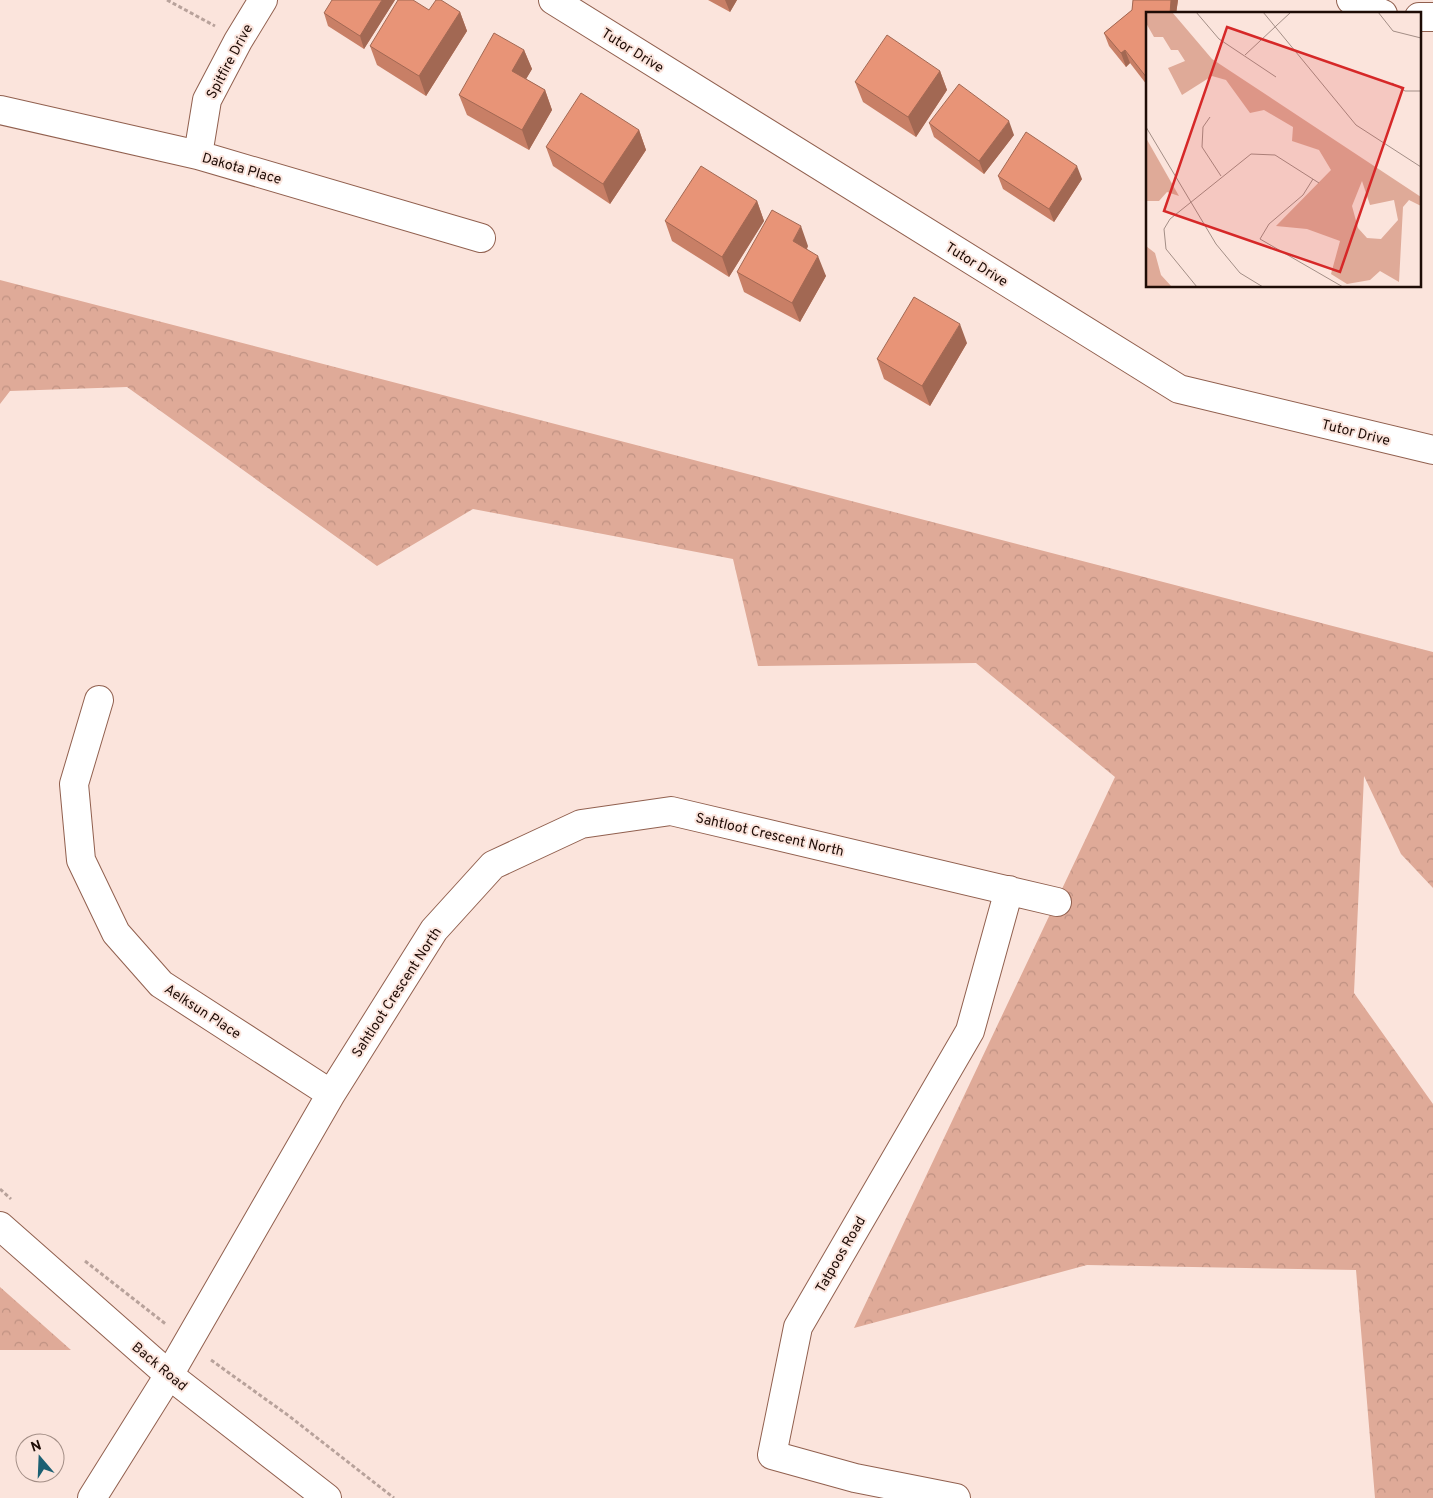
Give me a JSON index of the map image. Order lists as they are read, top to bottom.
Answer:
{
  "streets": {
    "street": [
      "Tutor Drive",
      "Spitfire Drive",
      "Dakota Place",
      "Sahtloot Crescent North",
      "Aelksun Place",
      "Tatpoos Road",
      "Back Road"
    ]
  },
  "crossings": [
    ["Spitfire Drive", "Dakota Place"],
    ["Sahtloot Crescent North", "Aelksun Place"],
    ["Sahtloot Crescent North", "Tatpoos Road"],
    ["Sahtloot Crescent North", "Back Road"]
  ],
  "north": "top"
}
